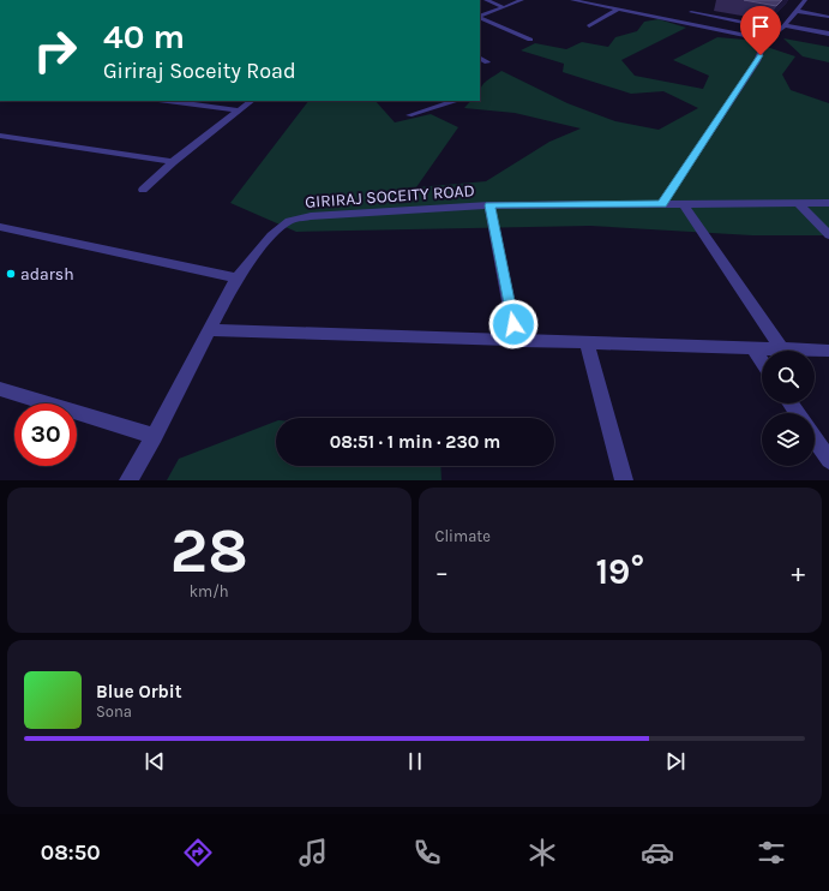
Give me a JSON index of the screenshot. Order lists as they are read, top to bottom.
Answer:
{
  "streets": {
    "street": ["GIRIRAJ SOCEITY ROAD"]
  },
  "places": ["adarsh"],
  "page": {
    "turn": ["40 m", "Giriraj Soceity Road"],
    "limit": "30",
    "trip": "08:51 · 1 min · 230 m",
    "tile": [
      ["28", "km/h"],
      "Climate"
    ],
    "heat": ["−", "19°", "+"],
    "song": ["Blue Orbit", "Sona"],
    "tabs": "08:50"
  }
}
